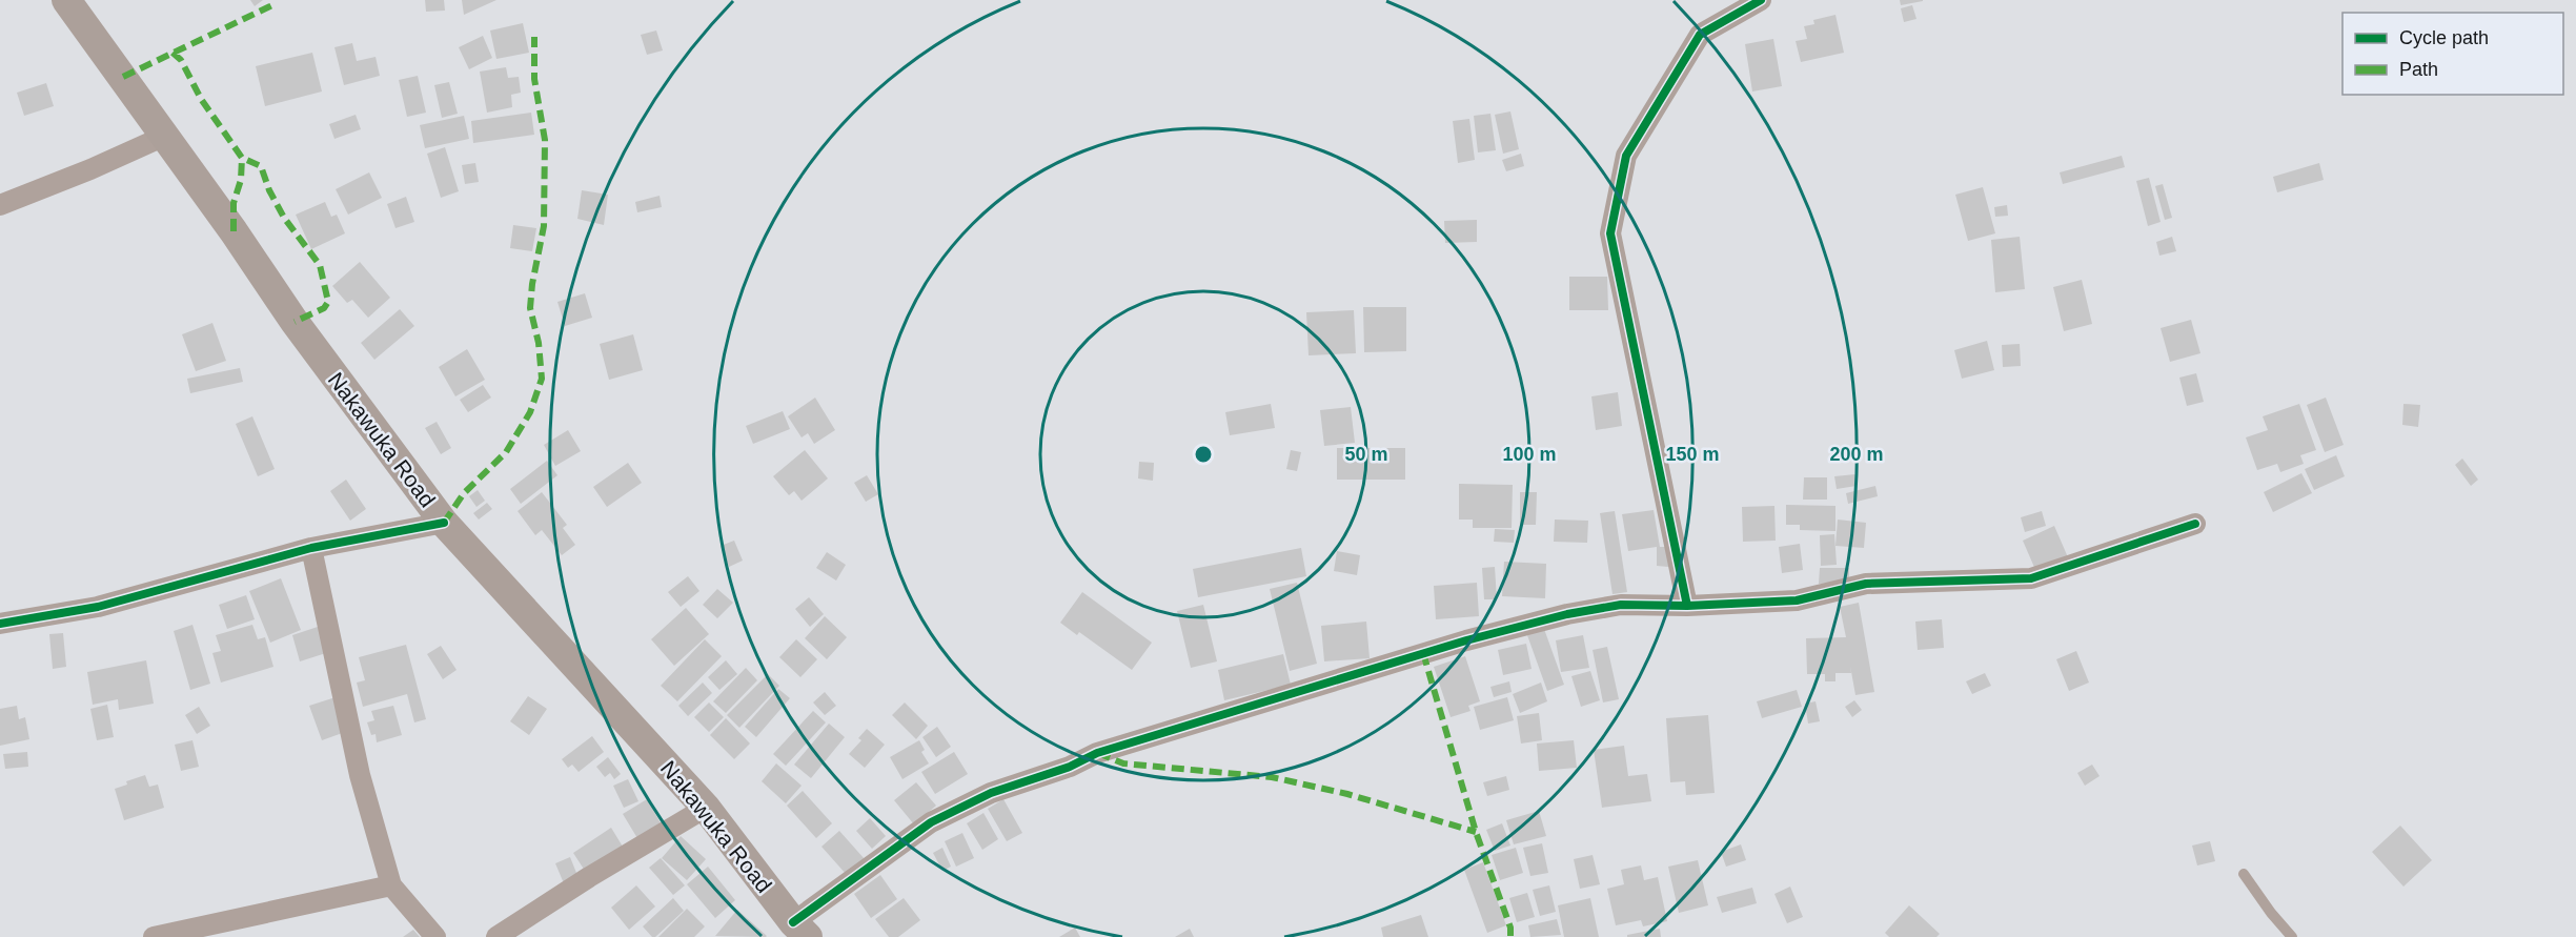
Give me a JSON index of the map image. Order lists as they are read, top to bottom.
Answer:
{
  "streets": {
    "main road": ["Nakawuka Road"]
  },
  "legend": ["Cycle path", "Path"],
  "rings": [
    "50 m",
    "100 m",
    "150 m",
    "200 m"
  ]
}
